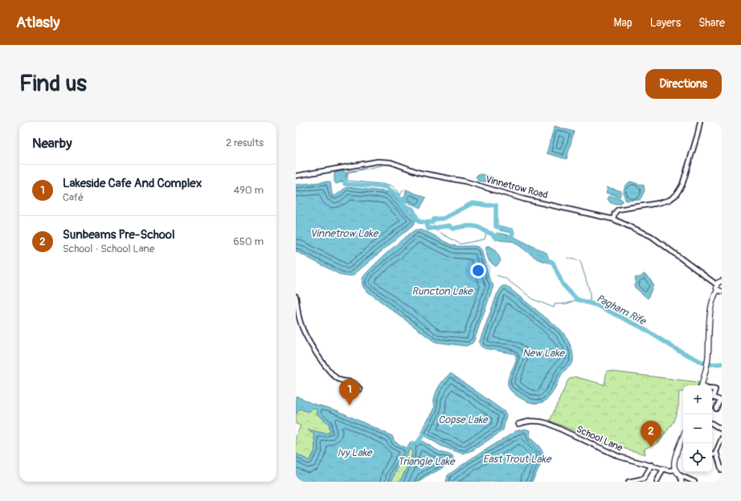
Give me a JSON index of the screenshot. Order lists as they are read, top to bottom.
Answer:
{
  "streets": {
    "street": ["Vinnetrow Road", "School Lane"]
  },
  "water": [
    "Vinnetrow Lake",
    "Runcton Lake",
    "Pagham Rife",
    "New Lake",
    "Copse Lake",
    "Ivy Lake",
    "East Trout Lake",
    "Triangle Lake"
  ],
  "page": {
    "header": "Atlasly",
    "nav": ["Map", "Layers", "Share"],
    "buttons": "Directions",
    "title": "Find us",
    "heading": ["Nearby", "2 results"],
    "list": [
      {
        "mark": "1",
        "name": "Lakeside Cafe And Complex",
        "note": "Café",
        "value": "490 m"
      },
      {
        "mark": "2",
        "name": "Sunbeams Pre-School",
        "note": "School · School Lane",
        "value": "650 m"
      }
    ],
    "pins": ["1", "2"],
    "map_buttons": ["+", "−"]
  }
}
